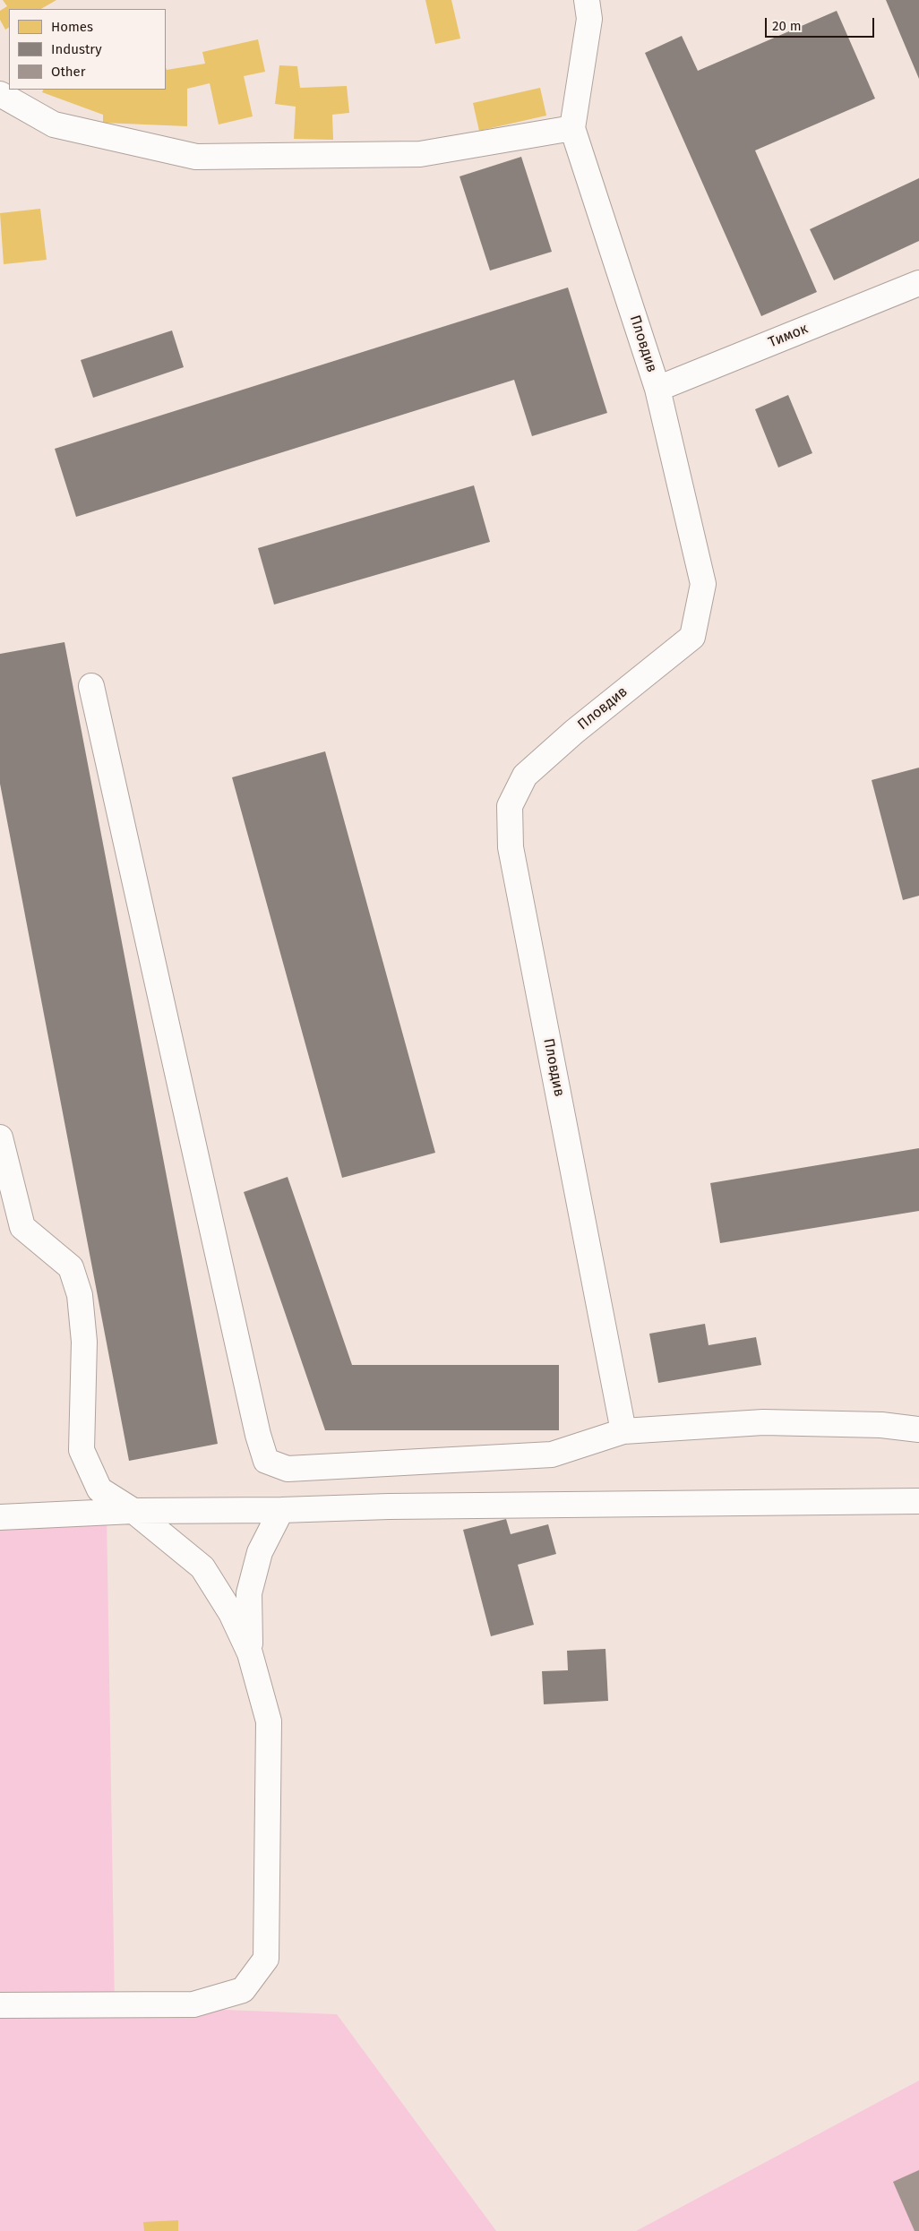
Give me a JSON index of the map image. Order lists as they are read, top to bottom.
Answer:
{
  "streets": {
    "street": ["Тимок", "Пловдив"]
  },
  "crossings": [
    ["Тимок", "Пловдив"]
  ],
  "legend": ["Homes", "Industry", "Other"],
  "scale_bar": "20 m"
}
